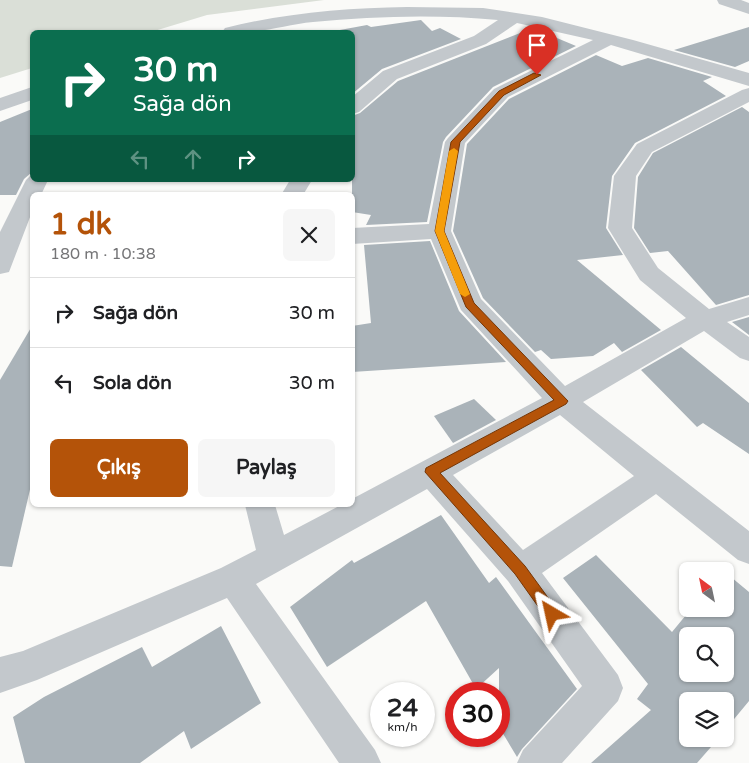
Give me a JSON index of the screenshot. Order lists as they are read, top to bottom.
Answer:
{
  "north": "top left",
  "page": {
    "turn": ["30 m", "Sağa dön"],
    "heading": ["1 dk", "180 m · 10:38"],
    "list": [
      {
        "name": "Sağa dön",
        "value": "30 m"
      },
      {
        "name": "Sola dön",
        "value": "30 m"
      }
    ],
    "buttons": ["Çıkış", "Paylaş"],
    "speed": "24 km/h",
    "limit": "30"
  }
}
